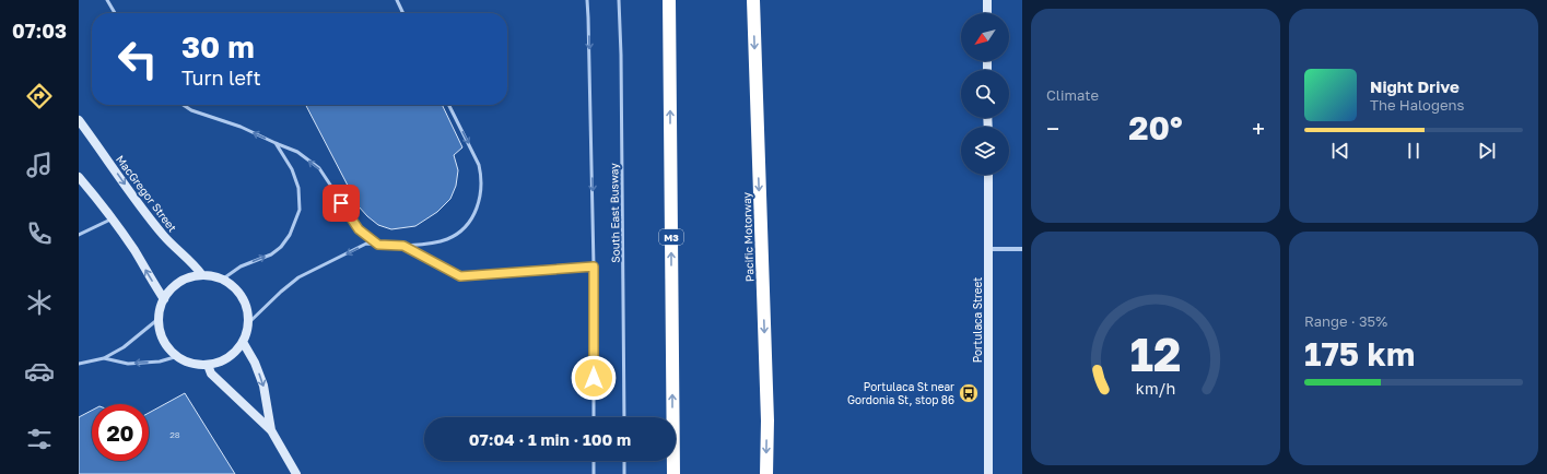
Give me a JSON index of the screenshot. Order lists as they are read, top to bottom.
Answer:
{
  "streets": {
    "highway": ["M3", "Pacific Motorway"],
    "street": ["MacGregor Street", "Portulaca Street"],
    "lane": ["South East Busway"]
  },
  "places": {
    "bus stop": ["Portulaca St near Gordonia St, stop 86"]
  },
  "house_numbers": ["28"],
  "north": "bottom left",
  "page": {
    "tabs": "07:03",
    "tile": [
      "Climate",
      ["Range · 35%", "175 km"]
    ],
    "turn": ["30 m", "Turn left"],
    "song": ["Night Drive", "The Halogens"],
    "heat": ["−", "20°", "+"],
    "limit": "20",
    "trip": "07:04 · 1 min · 100 m",
    "gauge": ["12", "km/h"]
  }
}
